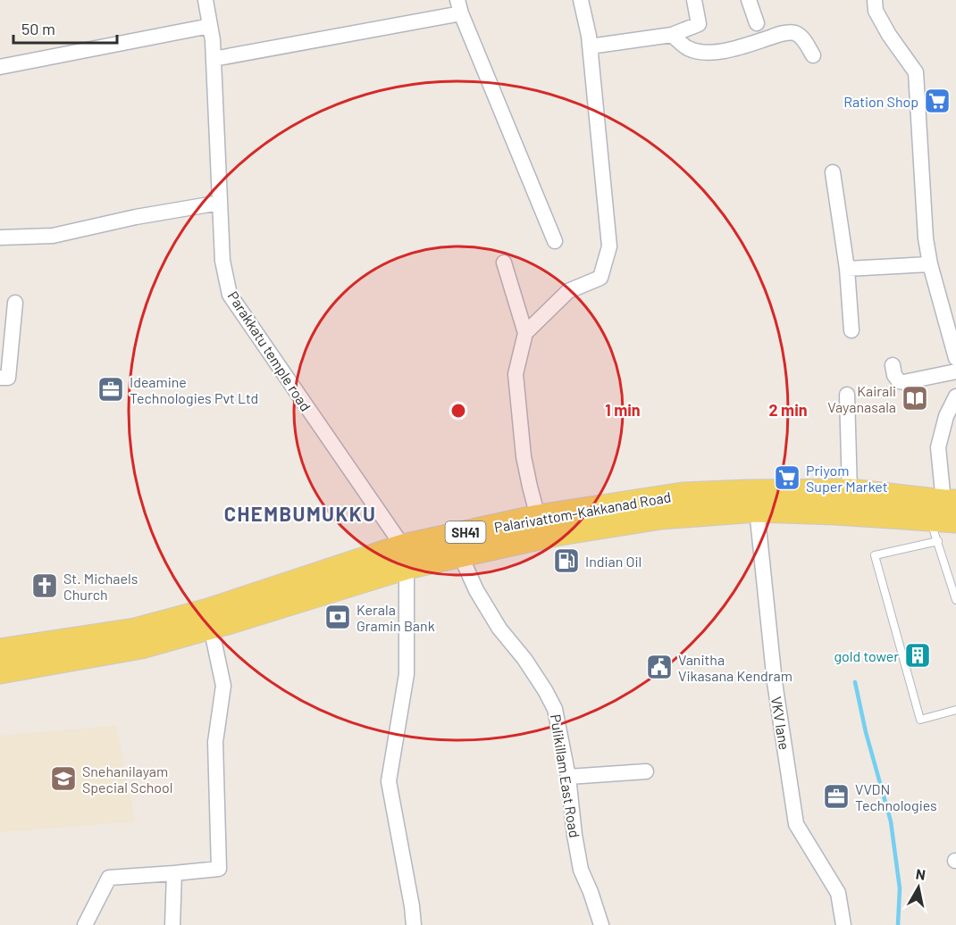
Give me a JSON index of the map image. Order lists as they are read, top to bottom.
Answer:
{
  "streets": {
    "main road": ["Palarivattom-Kakkanad Road", "SH41"],
    "street": ["Parakkatu temple road", "VKV lane", "Pulikillam East Road"]
  },
  "crossings": [
    ["Parakkatu temple road", "Palarivattom-Kakkanad Road"]
  ],
  "districts": ["CHEMBUMUKKU"],
  "places": {
    "supermarket": ["Ration Shop", "Priyom Super Market"],
    "office": ["Ideamine Technologies Pvt Ltd", "VVDN Technologies"],
    "library": ["Kairali Vayanasala"],
    "fuel station": ["Indian Oil"],
    "church": ["St. Michaels Church"],
    "bank": ["Kerala Gramin Bank"],
    "building": ["gold tower"],
    "public building": ["Vanitha Vikasana Kendram"],
    "school or university": ["Snehanilayam Special School"]
  },
  "scale_bar": "50 m",
  "north": "top",
  "rings": ["1 min", "2 min"]
}
